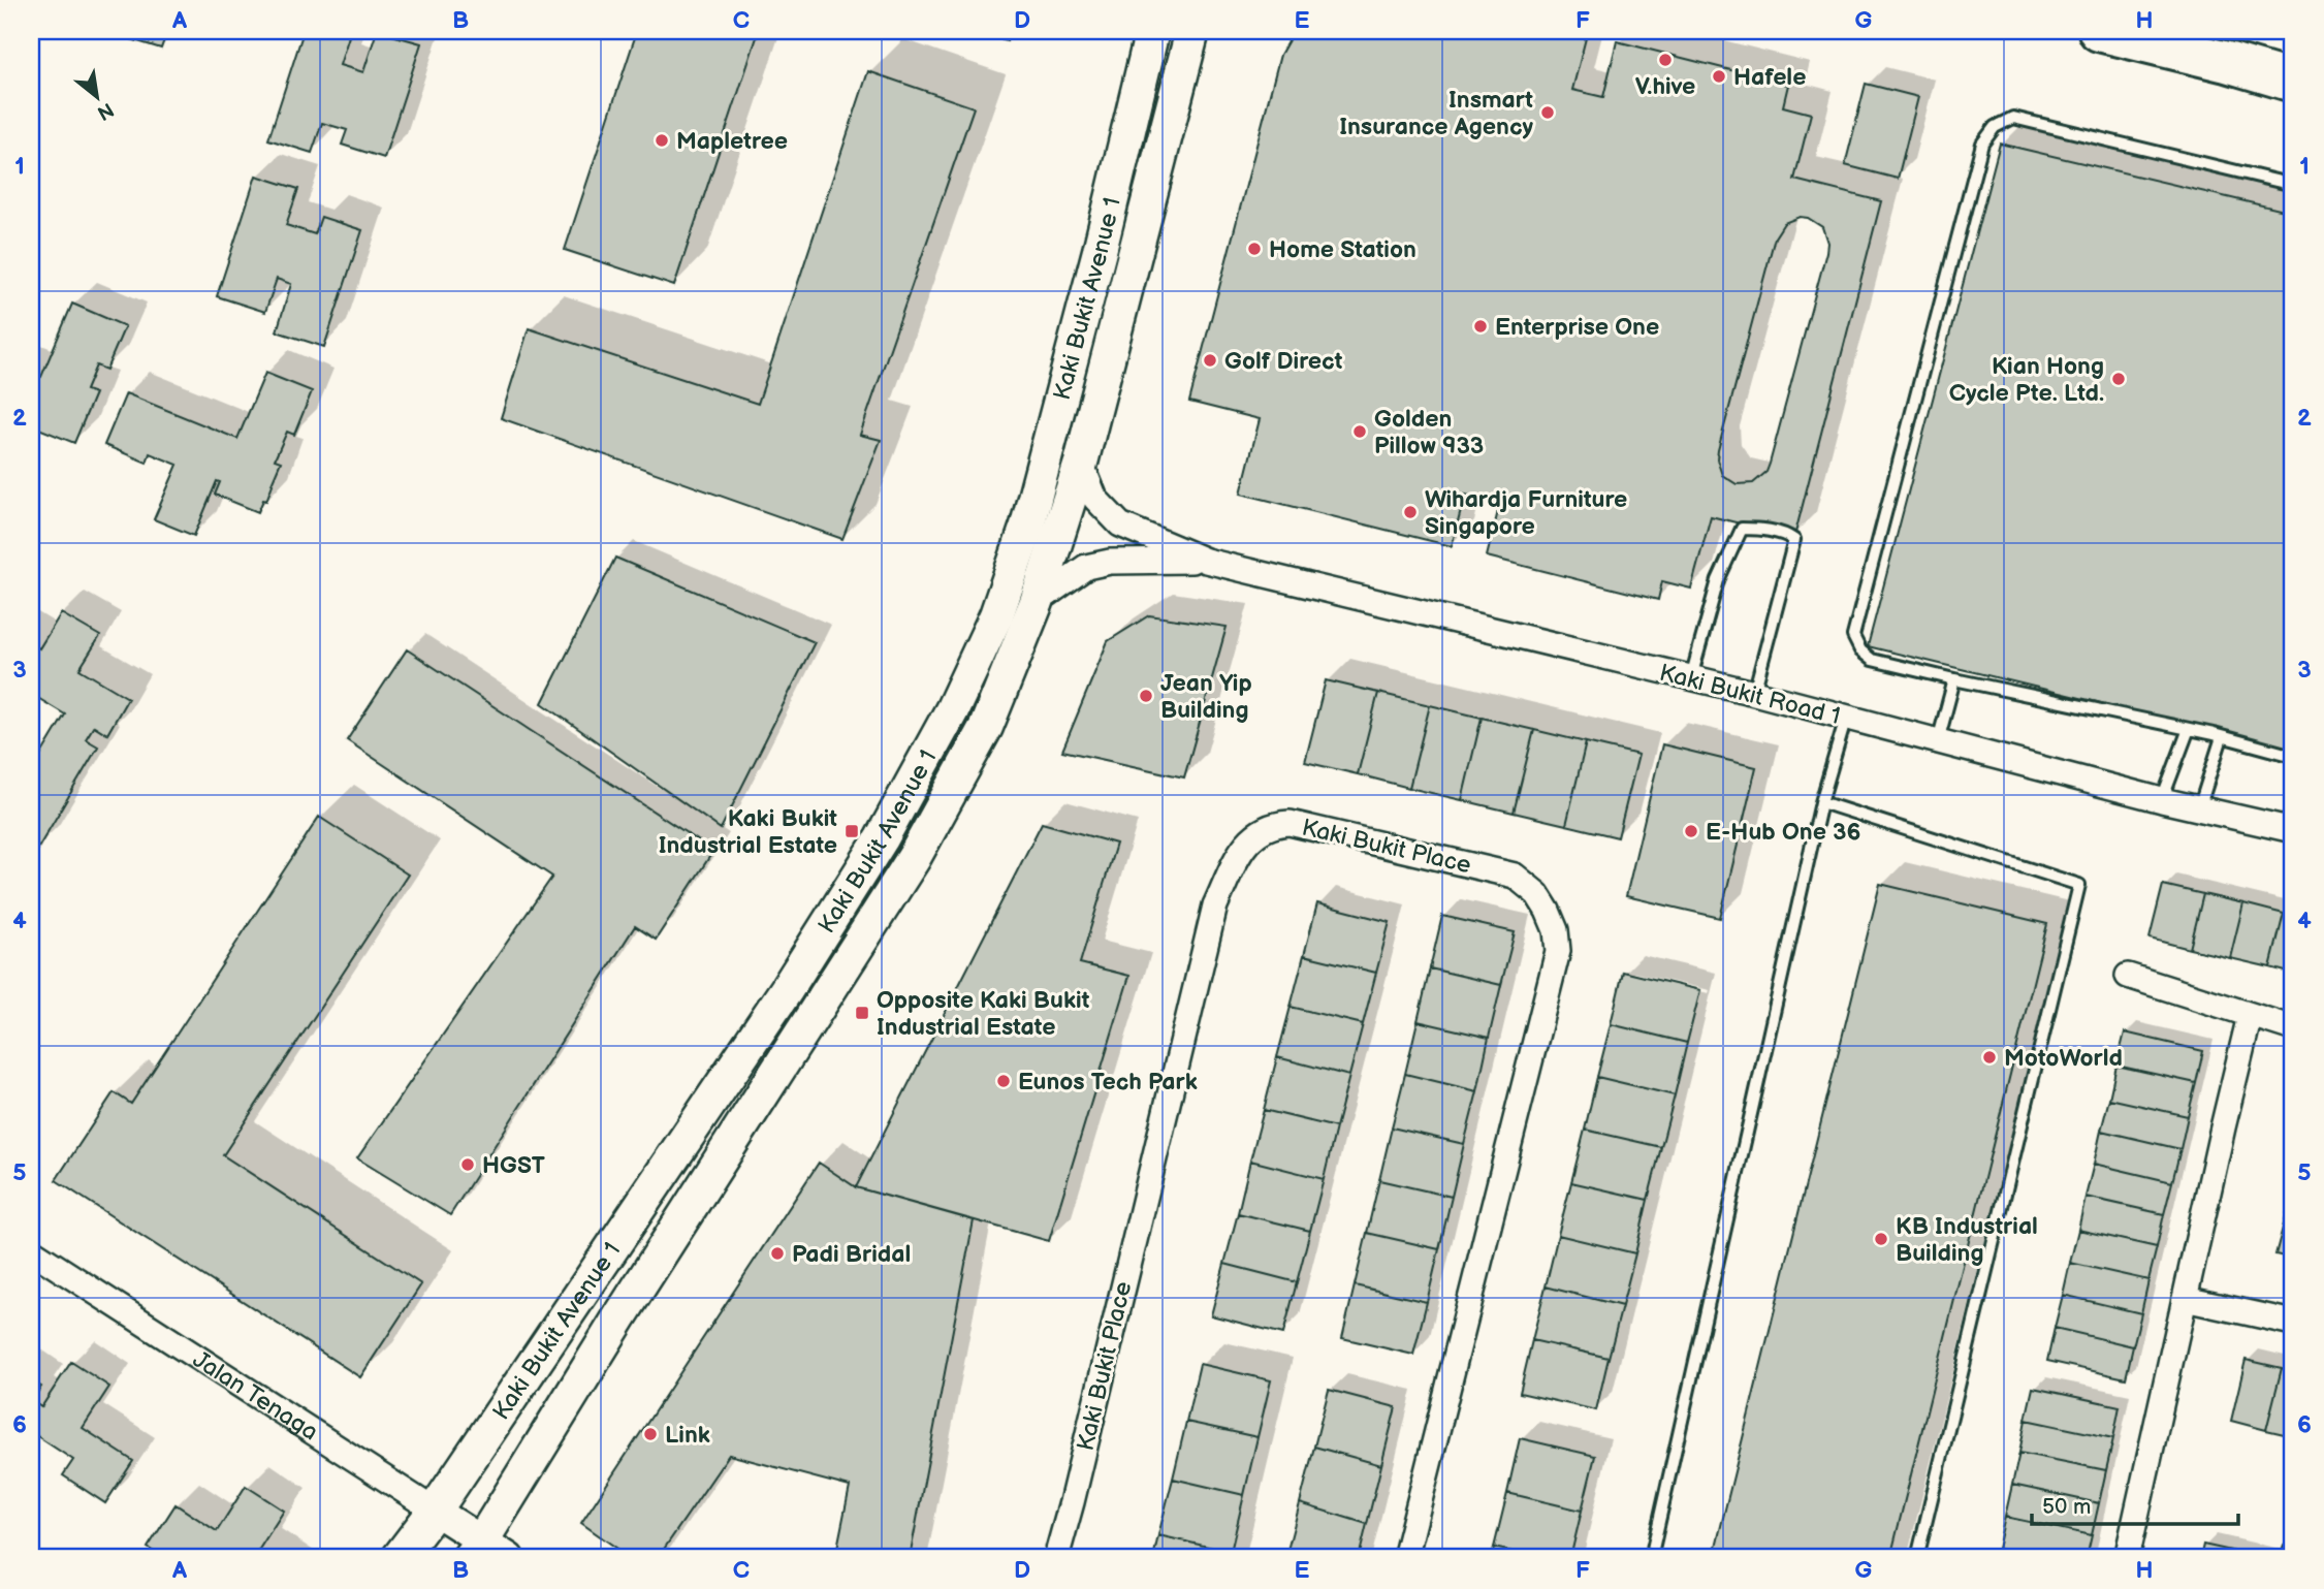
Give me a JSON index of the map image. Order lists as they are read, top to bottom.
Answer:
{
  "streets": {
    "main road": ["Kaki Bukit Avenue 1"],
    "street": ["Kaki Bukit Road 1", "Kaki Bukit Place", "Jalan Tenaga"]
  },
  "crossings": [
    ["Kaki Bukit Avenue 1", "Kaki Bukit Road 1"],
    ["Kaki Bukit Avenue 1", "Jalan Tenaga"]
  ],
  "places": {
    "other": [
      "V.hive",
      "Hafele",
      "Insmart Insurance Agency",
      "Mapletree",
      "Home Station",
      "Enterprise One",
      "Golf Direct",
      "Kian Hong Cycle Pte. Ltd.",
      "Golden Pillow 933",
      "Wihardja Furniture Singapore",
      "Jean Yip Building",
      "E-Hub One 36",
      "MotoWorld",
      "Eunos Tech Park",
      "HGST",
      "KB Industrial Building",
      "Padi Bridal",
      "Link"
    ],
    "transit": ["Kaki Bukit Industrial Estate", "Opposite Kaki Bukit Industrial Estate"]
  },
  "scale_bar": "50 m",
  "north": "bottom right",
  "grid": {
    "columns": [
      "A",
      "B",
      "C",
      "D",
      "E",
      "F",
      "G",
      "H"
    ],
    "rows": [
      "1",
      "2",
      "3",
      "4",
      "5",
      "6"
    ]
  }
}
